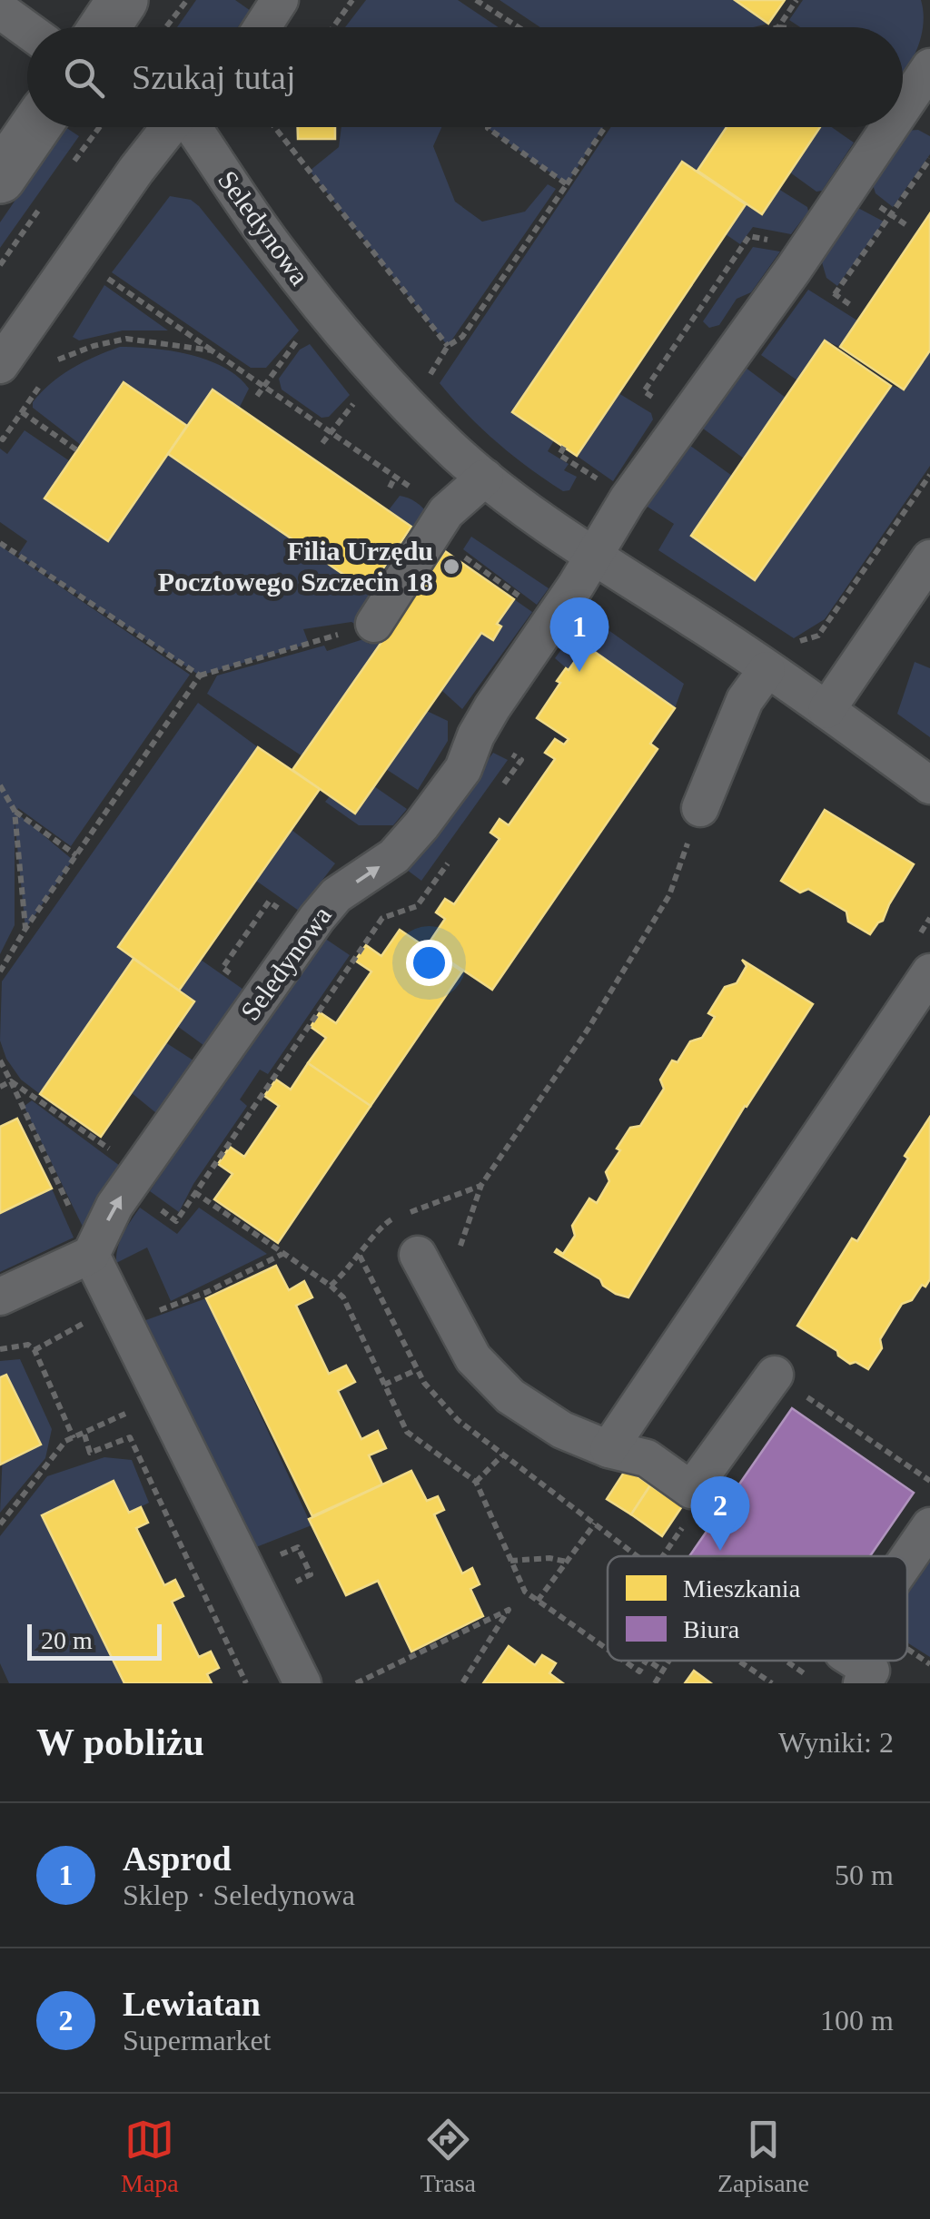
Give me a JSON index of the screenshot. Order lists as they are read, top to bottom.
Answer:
{
  "streets": {
    "street": ["Seledynowa"]
  },
  "places": ["Filia Urzędu Pocztowego Szczecin 18"],
  "legend": ["Mieszkania", "Biura"],
  "scale_bar": "20 m",
  "page": {
    "search": "Szukaj tutaj",
    "pins": ["1", "2"],
    "scale": "20 m",
    "heading": ["W pobliżu", "Wyniki: 2"],
    "list": [
      {
        "mark": "1",
        "name": "Asprod",
        "note": "Sklep · Seledynowa",
        "value": "50 m"
      },
      {
        "mark": "2",
        "name": "Lewiatan",
        "note": "Supermarket",
        "value": "100 m"
      }
    ],
    "nav": ["Mapa", "Trasa", "Zapisane"]
  }
}
